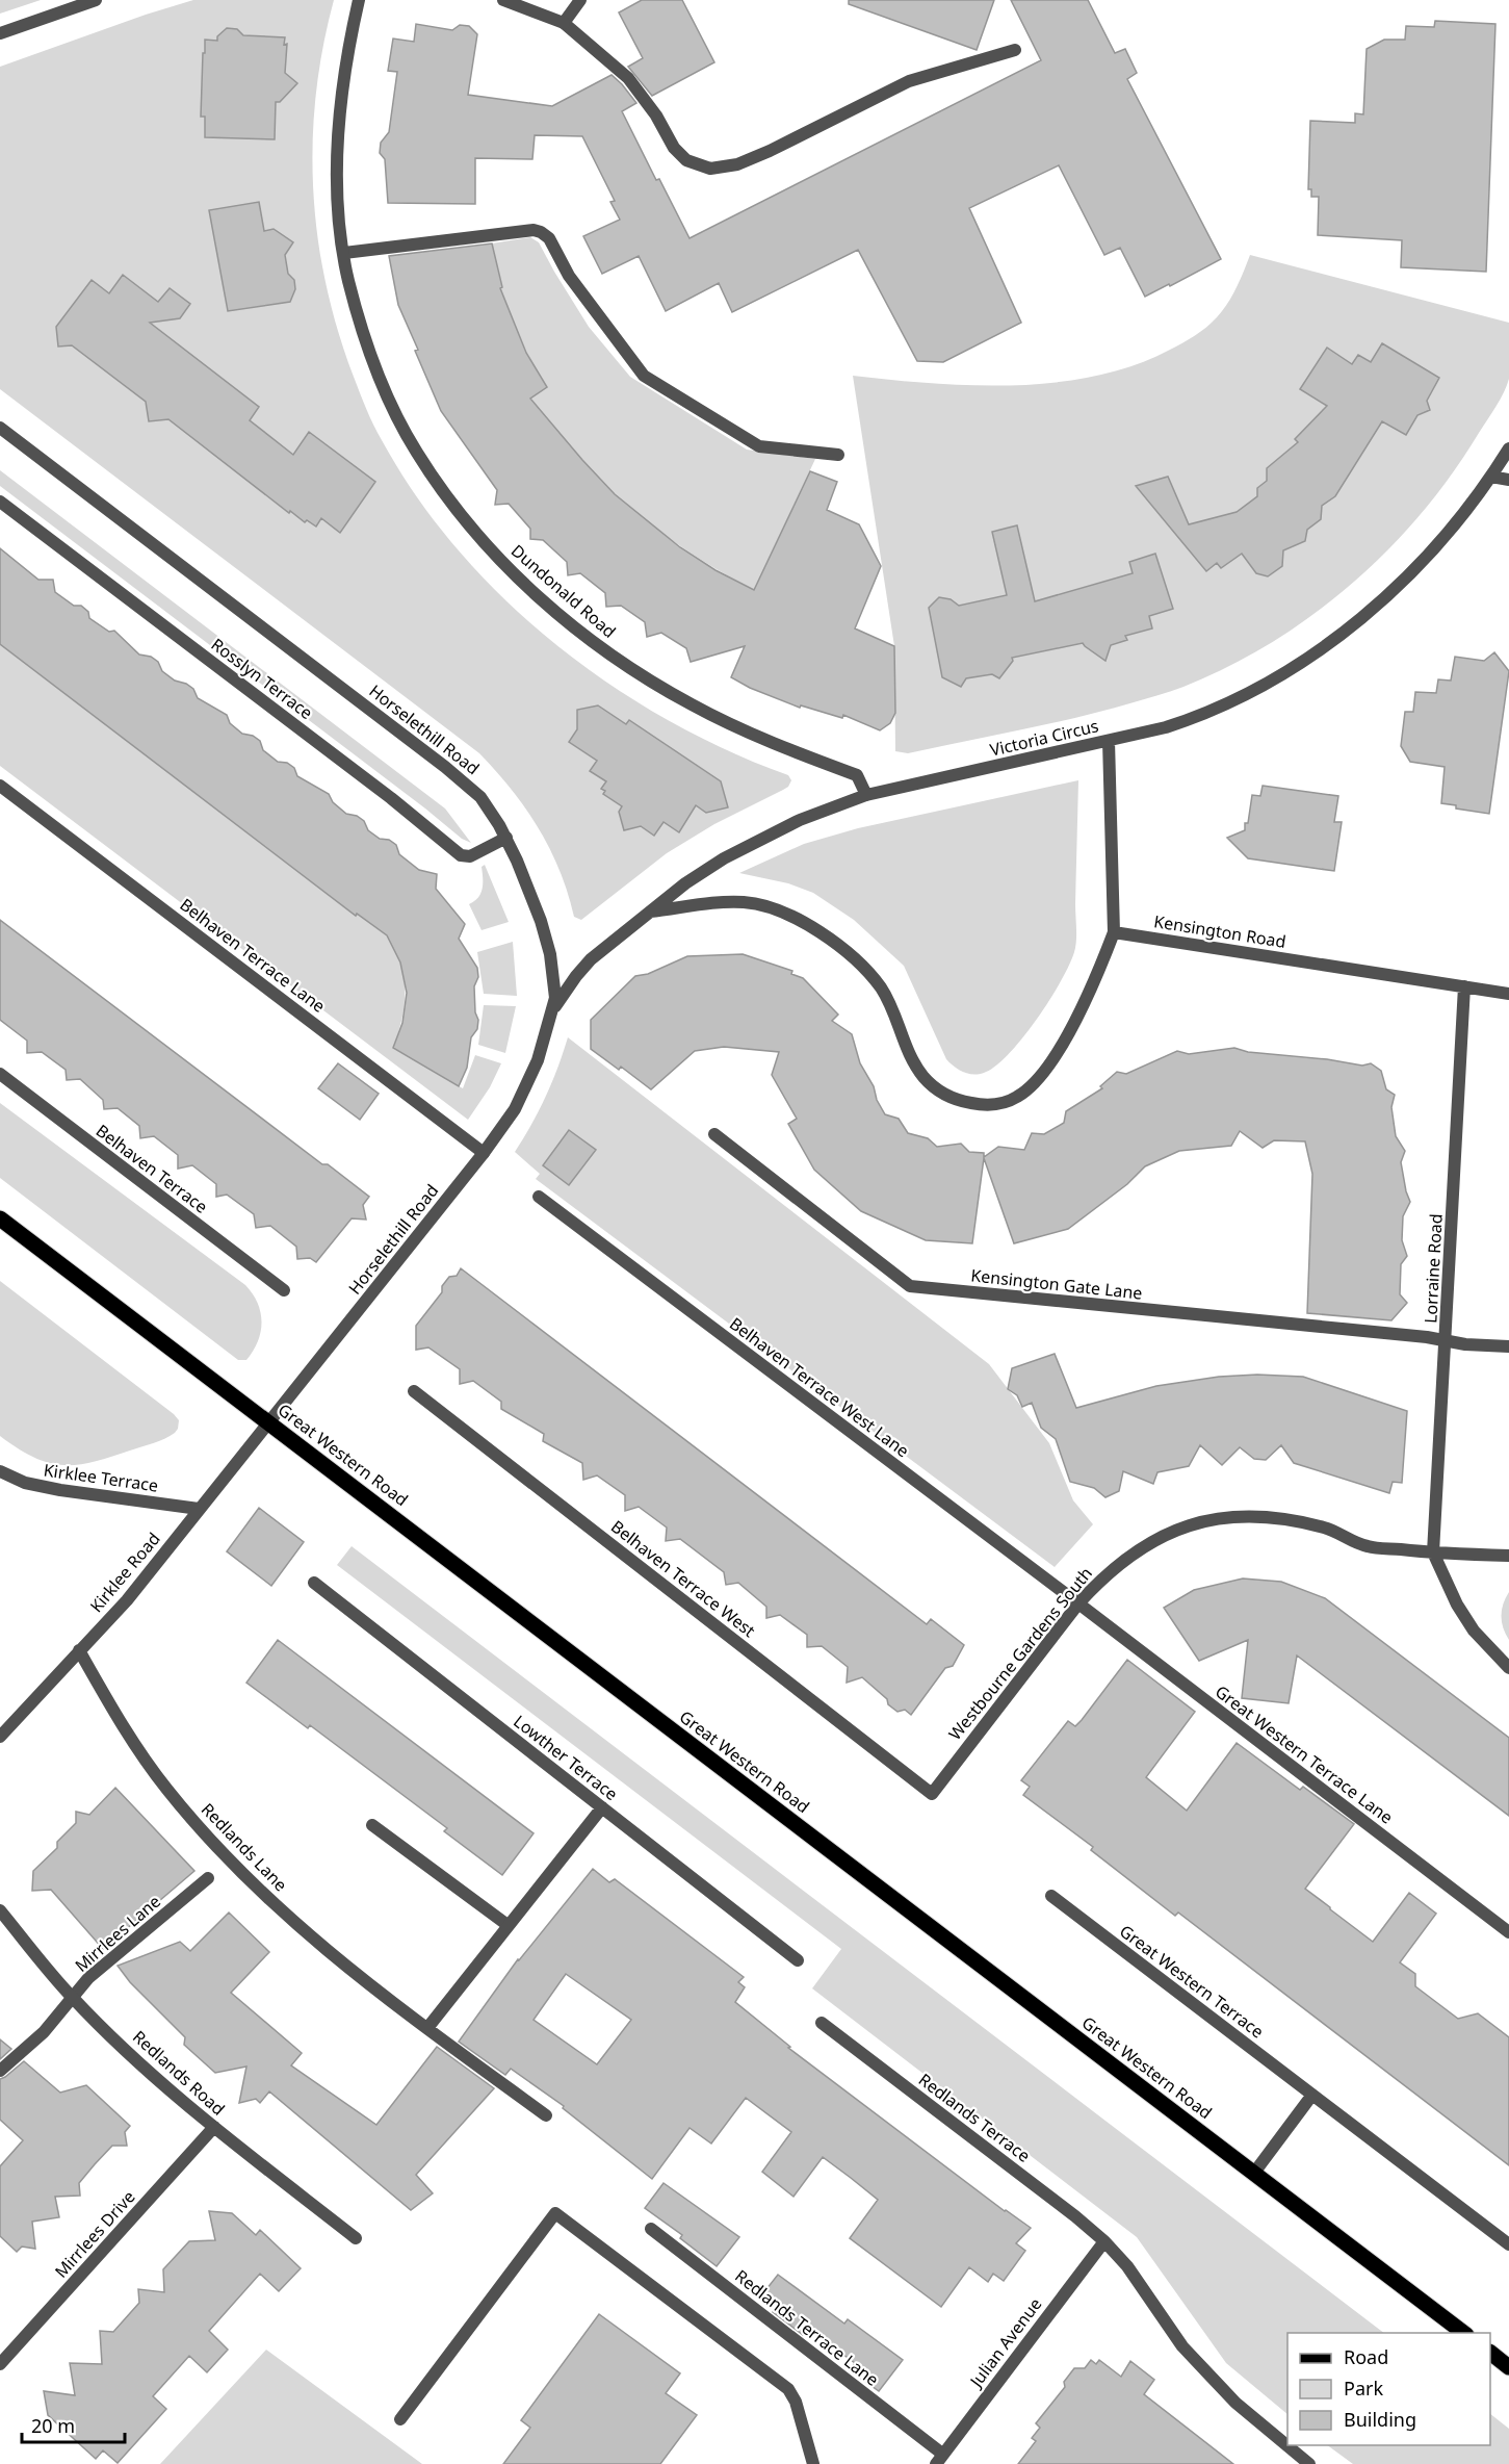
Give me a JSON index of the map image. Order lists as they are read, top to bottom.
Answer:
{
  "streets": {
    "main road": ["Great Western Road"],
    "street": [
      "Dundonald Road",
      "Rosslyn Terrace",
      "Horselethill Road",
      "Victoria Circus",
      "Kensington Road",
      "Belhaven Terrace Lane",
      "Belhaven Terrace",
      "Lorraine Road",
      "Kensington Gate Lane",
      "Belhaven Terrace West Lane",
      "Kirklee Terrace",
      "Kirklee Road",
      "Belhaven Terrace West",
      "Westbourne Gardens South",
      "Great Western Terrace Lane",
      "Lowther Terrace",
      "Redlands Lane",
      "Mirrlees Lane",
      "Great Western Terrace",
      "Redlands Road",
      "Redlands Terrace",
      "Mirrlees Drive",
      "Redlands Terrace Lane",
      "Julian Avenue"
    ]
  },
  "crossings": [
    ["Dundonald Road", "Victoria Circus"],
    ["Rosslyn Terrace", "Horselethill Road"],
    ["Horselethill Road", "Victoria Circus"],
    ["Horselethill Road", "Belhaven Terrace Lane"],
    ["Horselethill Road", "Great Western Road"],
    ["Horselethill Road", "Kirklee Road"],
    ["Kensington Road", "Lorraine Road"],
    ["Lorraine Road", "Kensington Gate Lane"],
    ["Lorraine Road", "Westbourne Gardens South"],
    ["Belhaven Terrace West Lane", "Westbourne Gardens South"],
    ["Belhaven Terrace West Lane", "Great Western Terrace Lane"],
    ["Great Western Road", "Kirklee Road"],
    ["Kirklee Terrace", "Kirklee Road"],
    ["Kirklee Road", "Redlands Lane"],
    ["Belhaven Terrace West", "Westbourne Gardens South"],
    ["Westbourne Gardens South", "Great Western Terrace Lane"],
    ["Mirrlees Lane", "Redlands Road"],
    ["Redlands Road", "Mirrlees Drive"],
    ["Redlands Terrace", "Julian Avenue"],
    ["Redlands Terrace Lane", "Julian Avenue"]
  ],
  "legend": ["Road", "Park", "Building"],
  "scale_bar": "20 m"
}
